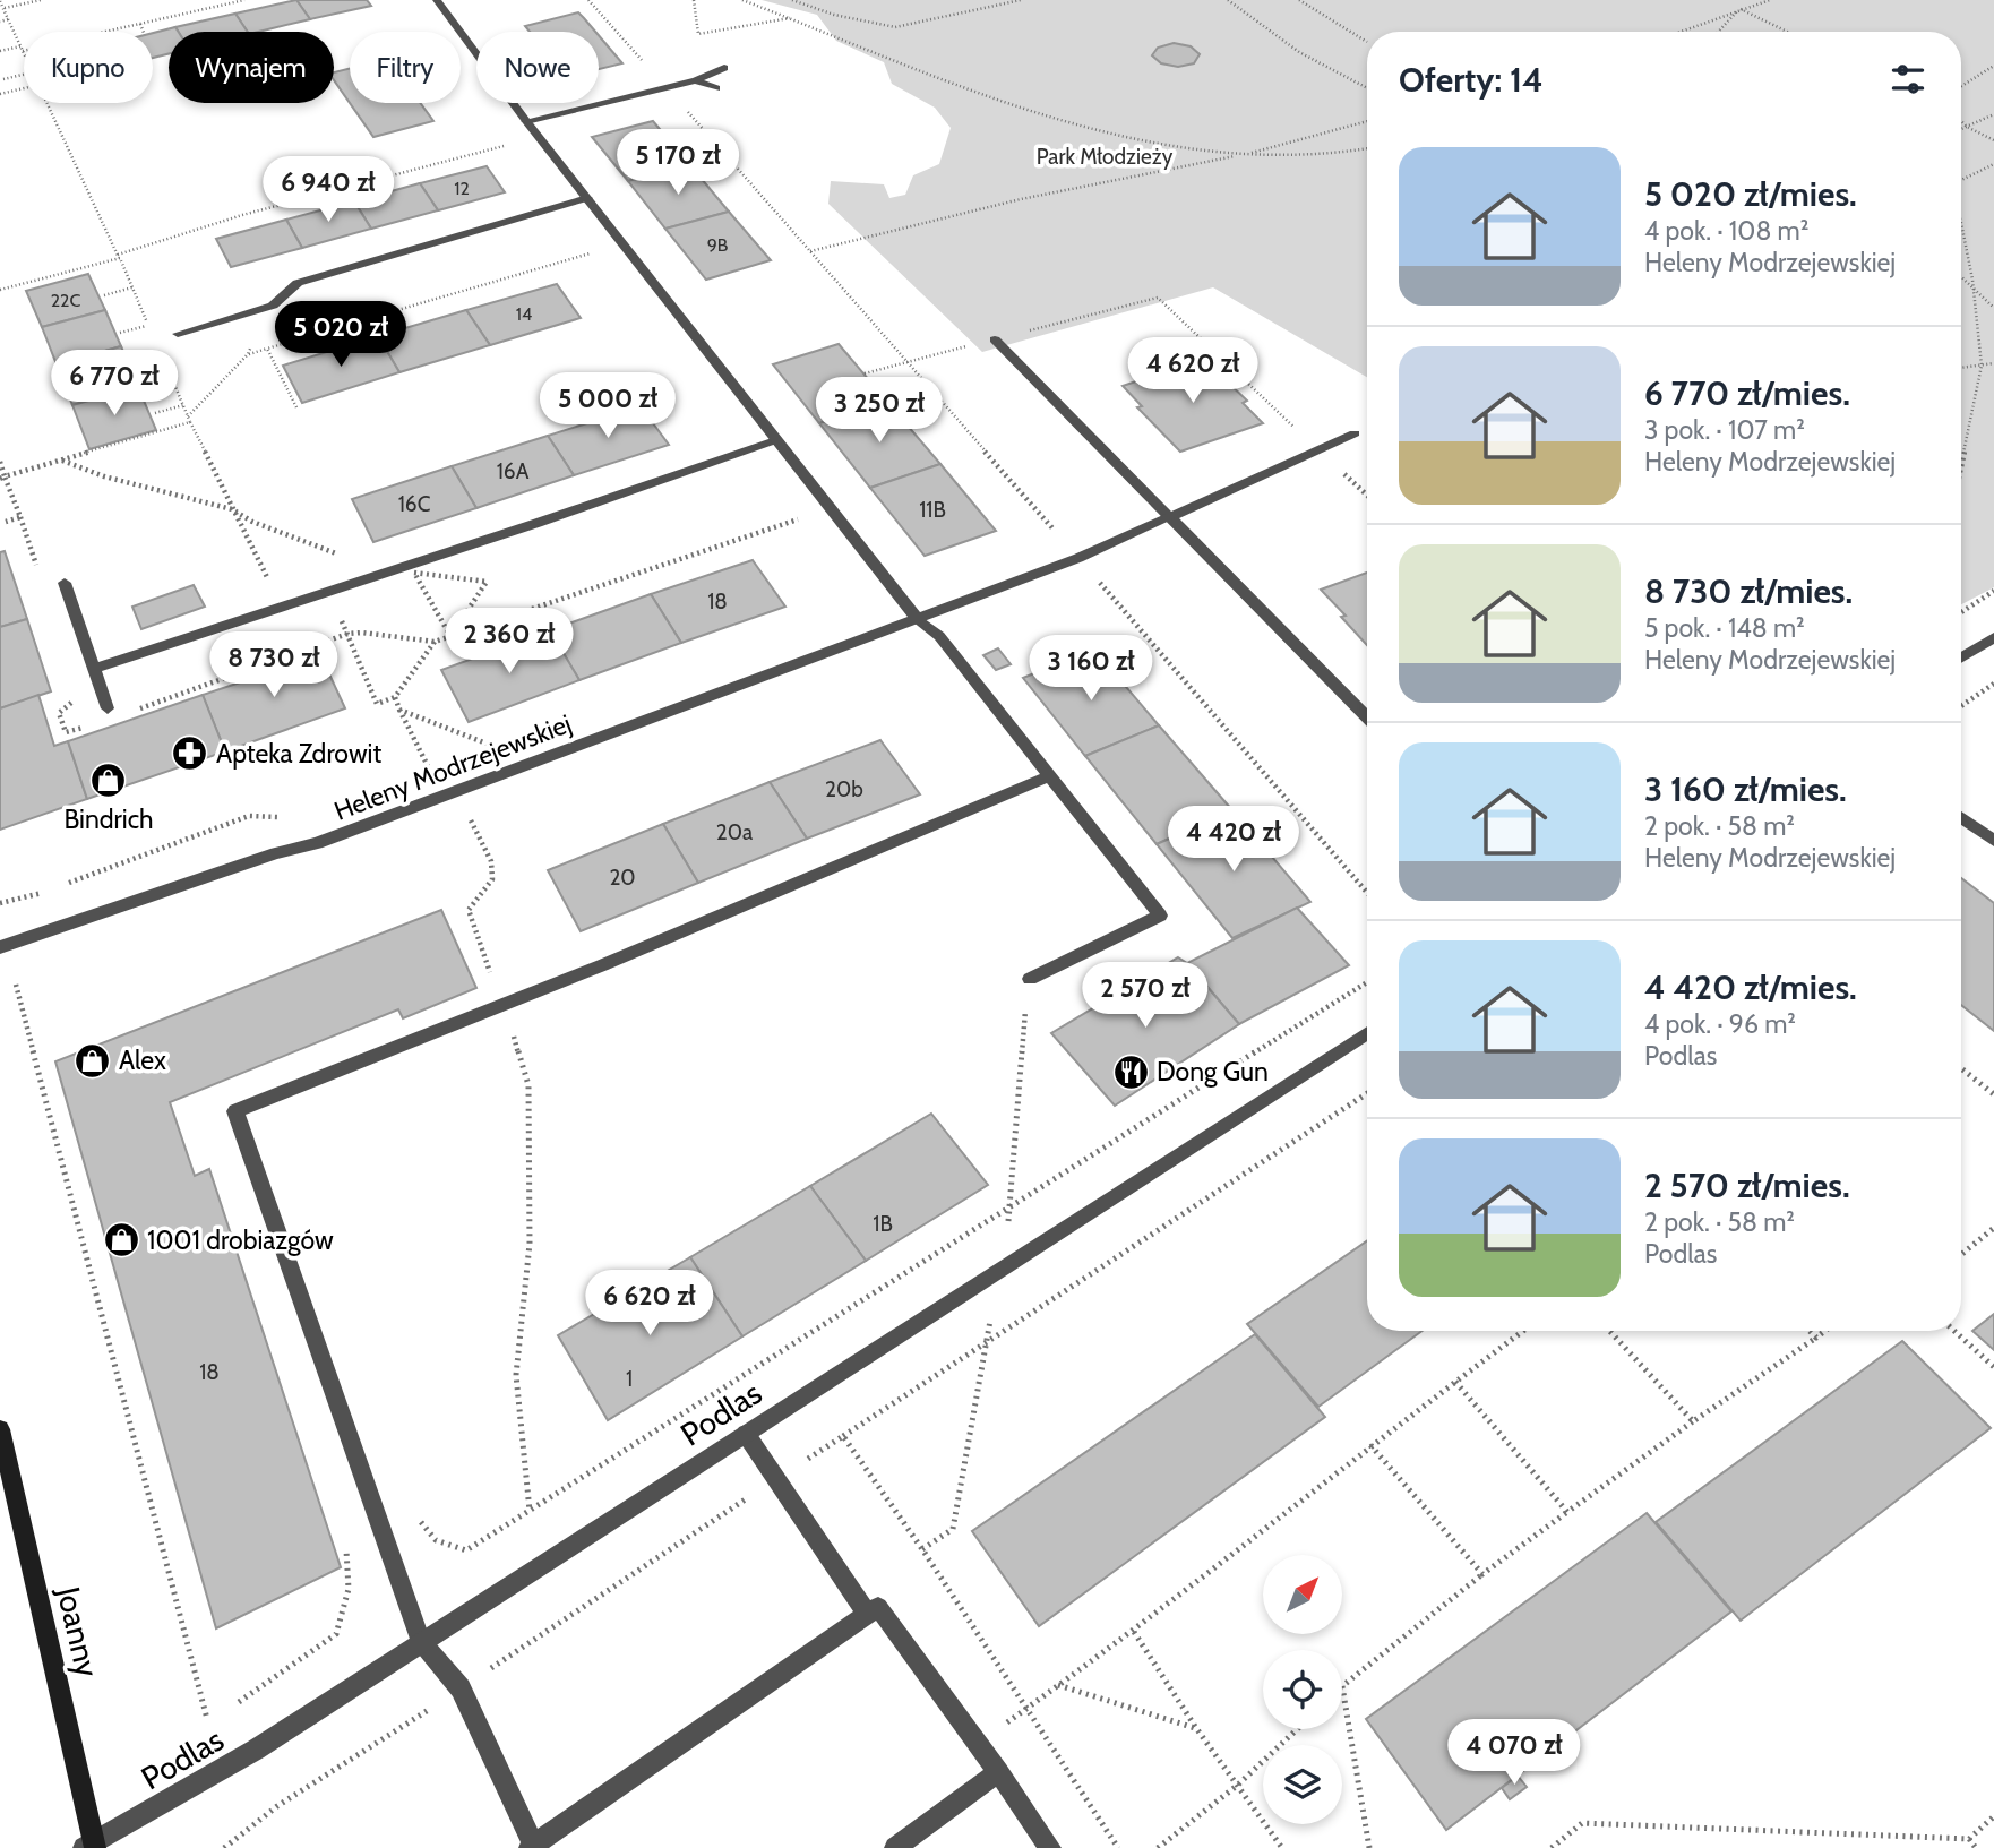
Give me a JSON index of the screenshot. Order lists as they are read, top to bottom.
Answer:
{
  "streets": {
    "street": ["Heleny Modrzejewskiej", "Podlas", "Joanny"]
  },
  "crossings": [
    ["Podlas", "Joanny"]
  ],
  "parks": ["Park Młodzieży"],
  "places": {
    "pharmacy": ["Apteka Zdrowit"],
    "shop": ["Bindrich", "Alex", "1001 drobiazgów"],
    "restaurant": ["Dong Gun"]
  },
  "house_numbers": [
    "12",
    "9B",
    "22C",
    "14",
    "16A",
    "16C",
    "11B",
    "18",
    "20b",
    "20a",
    "20",
    "1B",
    "18",
    "1"
  ],
  "north": "top right",
  "page": {
    "chip": [
      "Kupno",
      "Wynajem",
      "Filtry",
      "Nowe"
    ],
    "heading": "Oferty: 14",
    "list": [
      {
        "name": "5 020 zł/mies.",
        "note": "4 pok. · 108 m² · Heleny Modrzejewskiej"
      },
      {
        "name": "6 770 zł/mies.",
        "note": "3 pok. · 107 m² · Heleny Modrzejewskiej"
      },
      {
        "name": "8 730 zł/mies.",
        "note": "5 pok. · 148 m² · Heleny Modrzejewskiej"
      },
      {
        "name": "3 160 zł/mies.",
        "note": "2 pok. · 58 m² · Heleny Modrzejewskiej"
      },
      {
        "name": "4 420 zł/mies.",
        "note": "4 pok. · 96 m² · Podlas"
      },
      {
        "name": "2 570 zł/mies.",
        "note": "2 pok. · 58 m² · Podlas"
      }
    ],
    "price": [
      "5 170 zł",
      "6 940 zł",
      "5 020 zł",
      "4 620 zł",
      "6 770 zł",
      "5 000 zł",
      "3 250 zł",
      "2 360 zł",
      "8 730 zł",
      "3 160 zł",
      "4 420 zł",
      "2 570 zł",
      "6 620 zł",
      "4 070 zł"
    ]
  }
}
